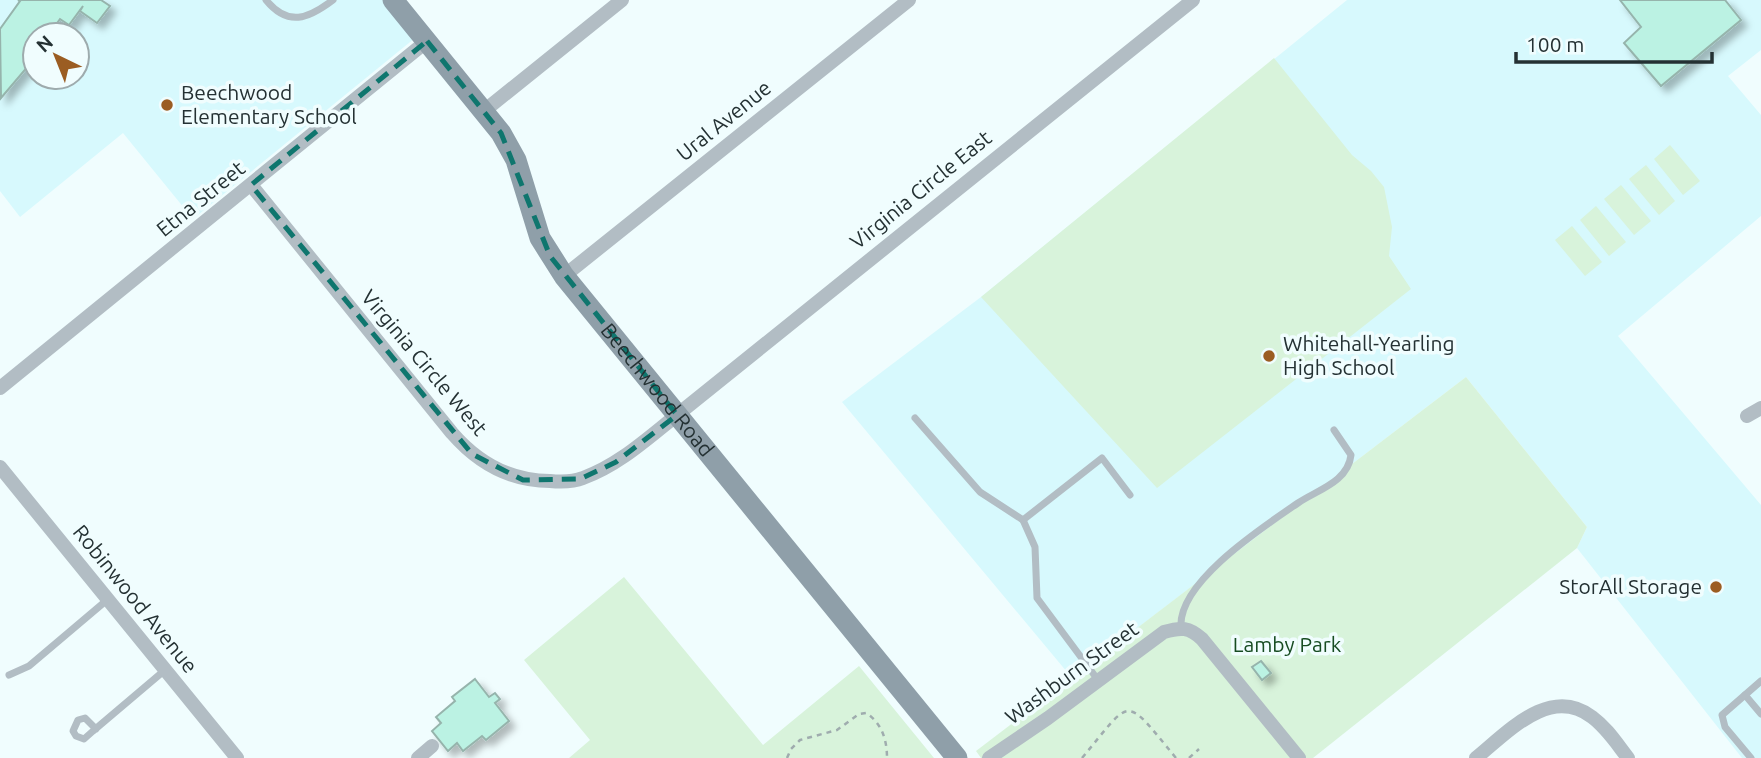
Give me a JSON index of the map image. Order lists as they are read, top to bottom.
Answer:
{
  "streets": {
    "street": [
      "Ural Avenue",
      "Virginia Circle East",
      "Etna Street",
      "Virginia Circle West",
      "Beechwood Road",
      "Robinwood Avenue",
      "Washburn Street"
    ]
  },
  "crossings": [
    ["Ural Avenue", "Beechwood Road"],
    ["Virginia Circle East", "Virginia Circle West"],
    ["Virginia Circle East", "Beechwood Road"],
    ["Etna Street", "Virginia Circle West"],
    ["Etna Street", "Beechwood Road"],
    ["Virginia Circle West", "Beechwood Road"]
  ],
  "parks": ["Lamby Park"],
  "places": ["Beechwood Elementary School", "Whitehall-Yearling High School", "StorAll Storage"],
  "scale_bar": "100 m",
  "north": "top left"
}
